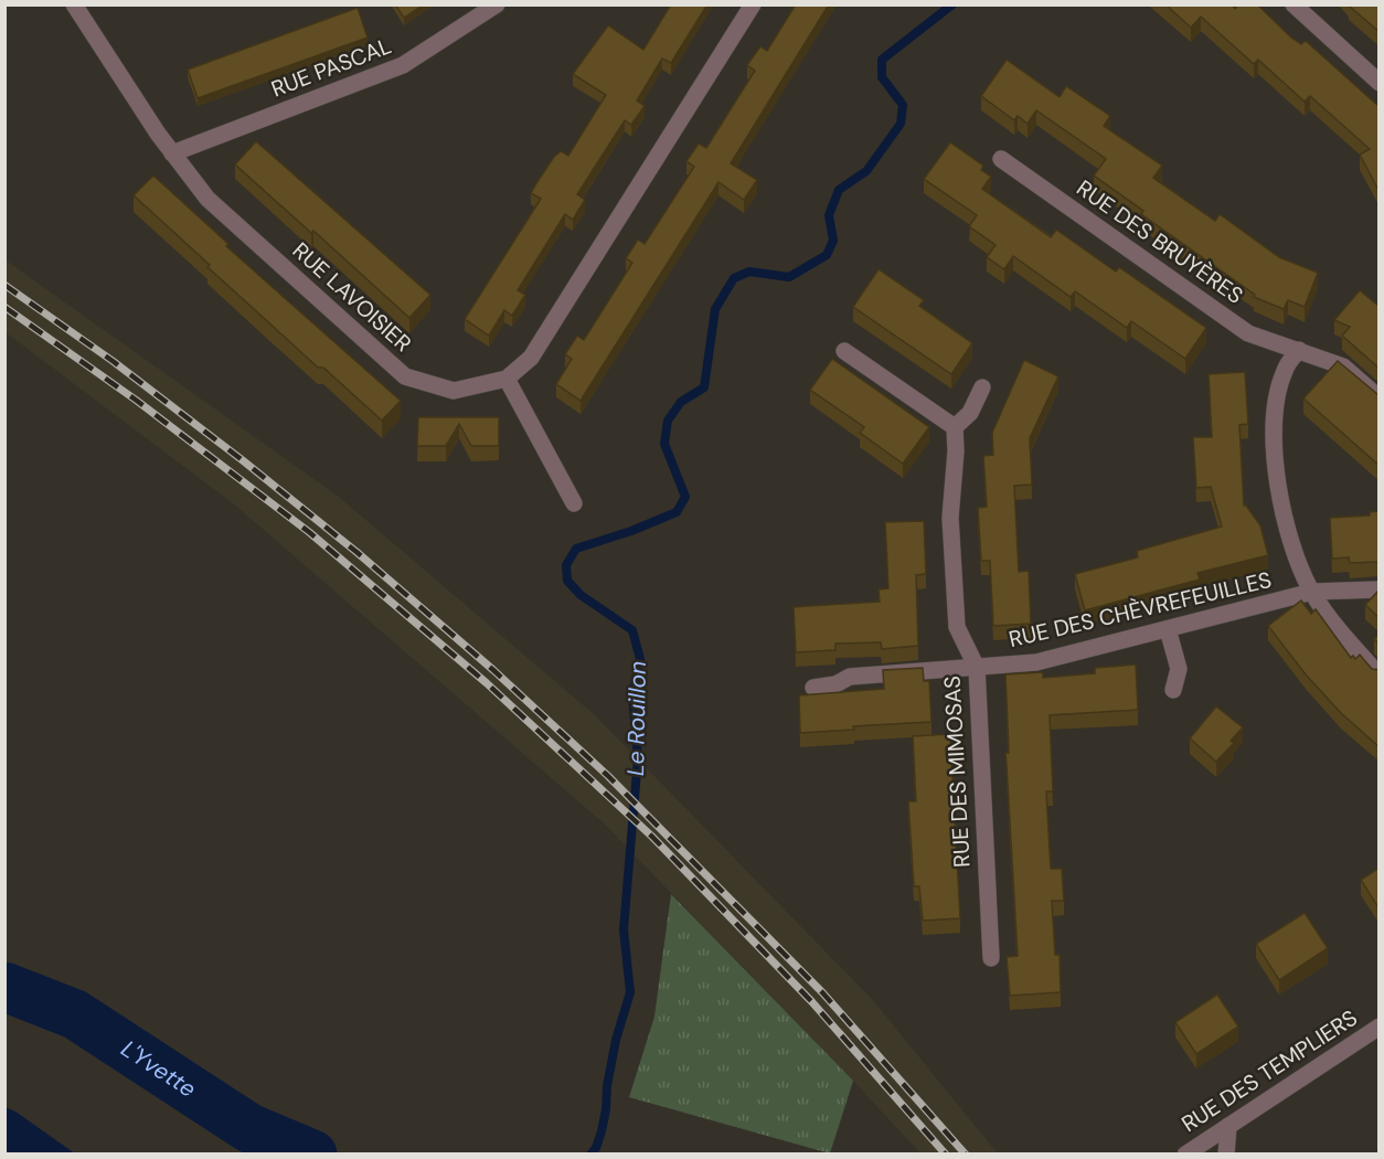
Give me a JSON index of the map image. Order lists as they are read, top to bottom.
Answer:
{
  "streets": {
    "street": [
      "RUE PASCAL",
      "RUE DES BRUYÈRES",
      "RUE LAVOISIER",
      "RUE DES CHÈVREFEUILLES",
      "RUE DES MIMOSAS",
      "RUE DES TEMPLIERS"
    ]
  },
  "crossings": [
    ["RUE PASCAL", "RUE LAVOISIER"],
    ["RUE DES CHÈVREFEUILLES", "RUE DES MIMOSAS"]
  ],
  "water": ["Le Rouillon", "L'Yvette"]
}
